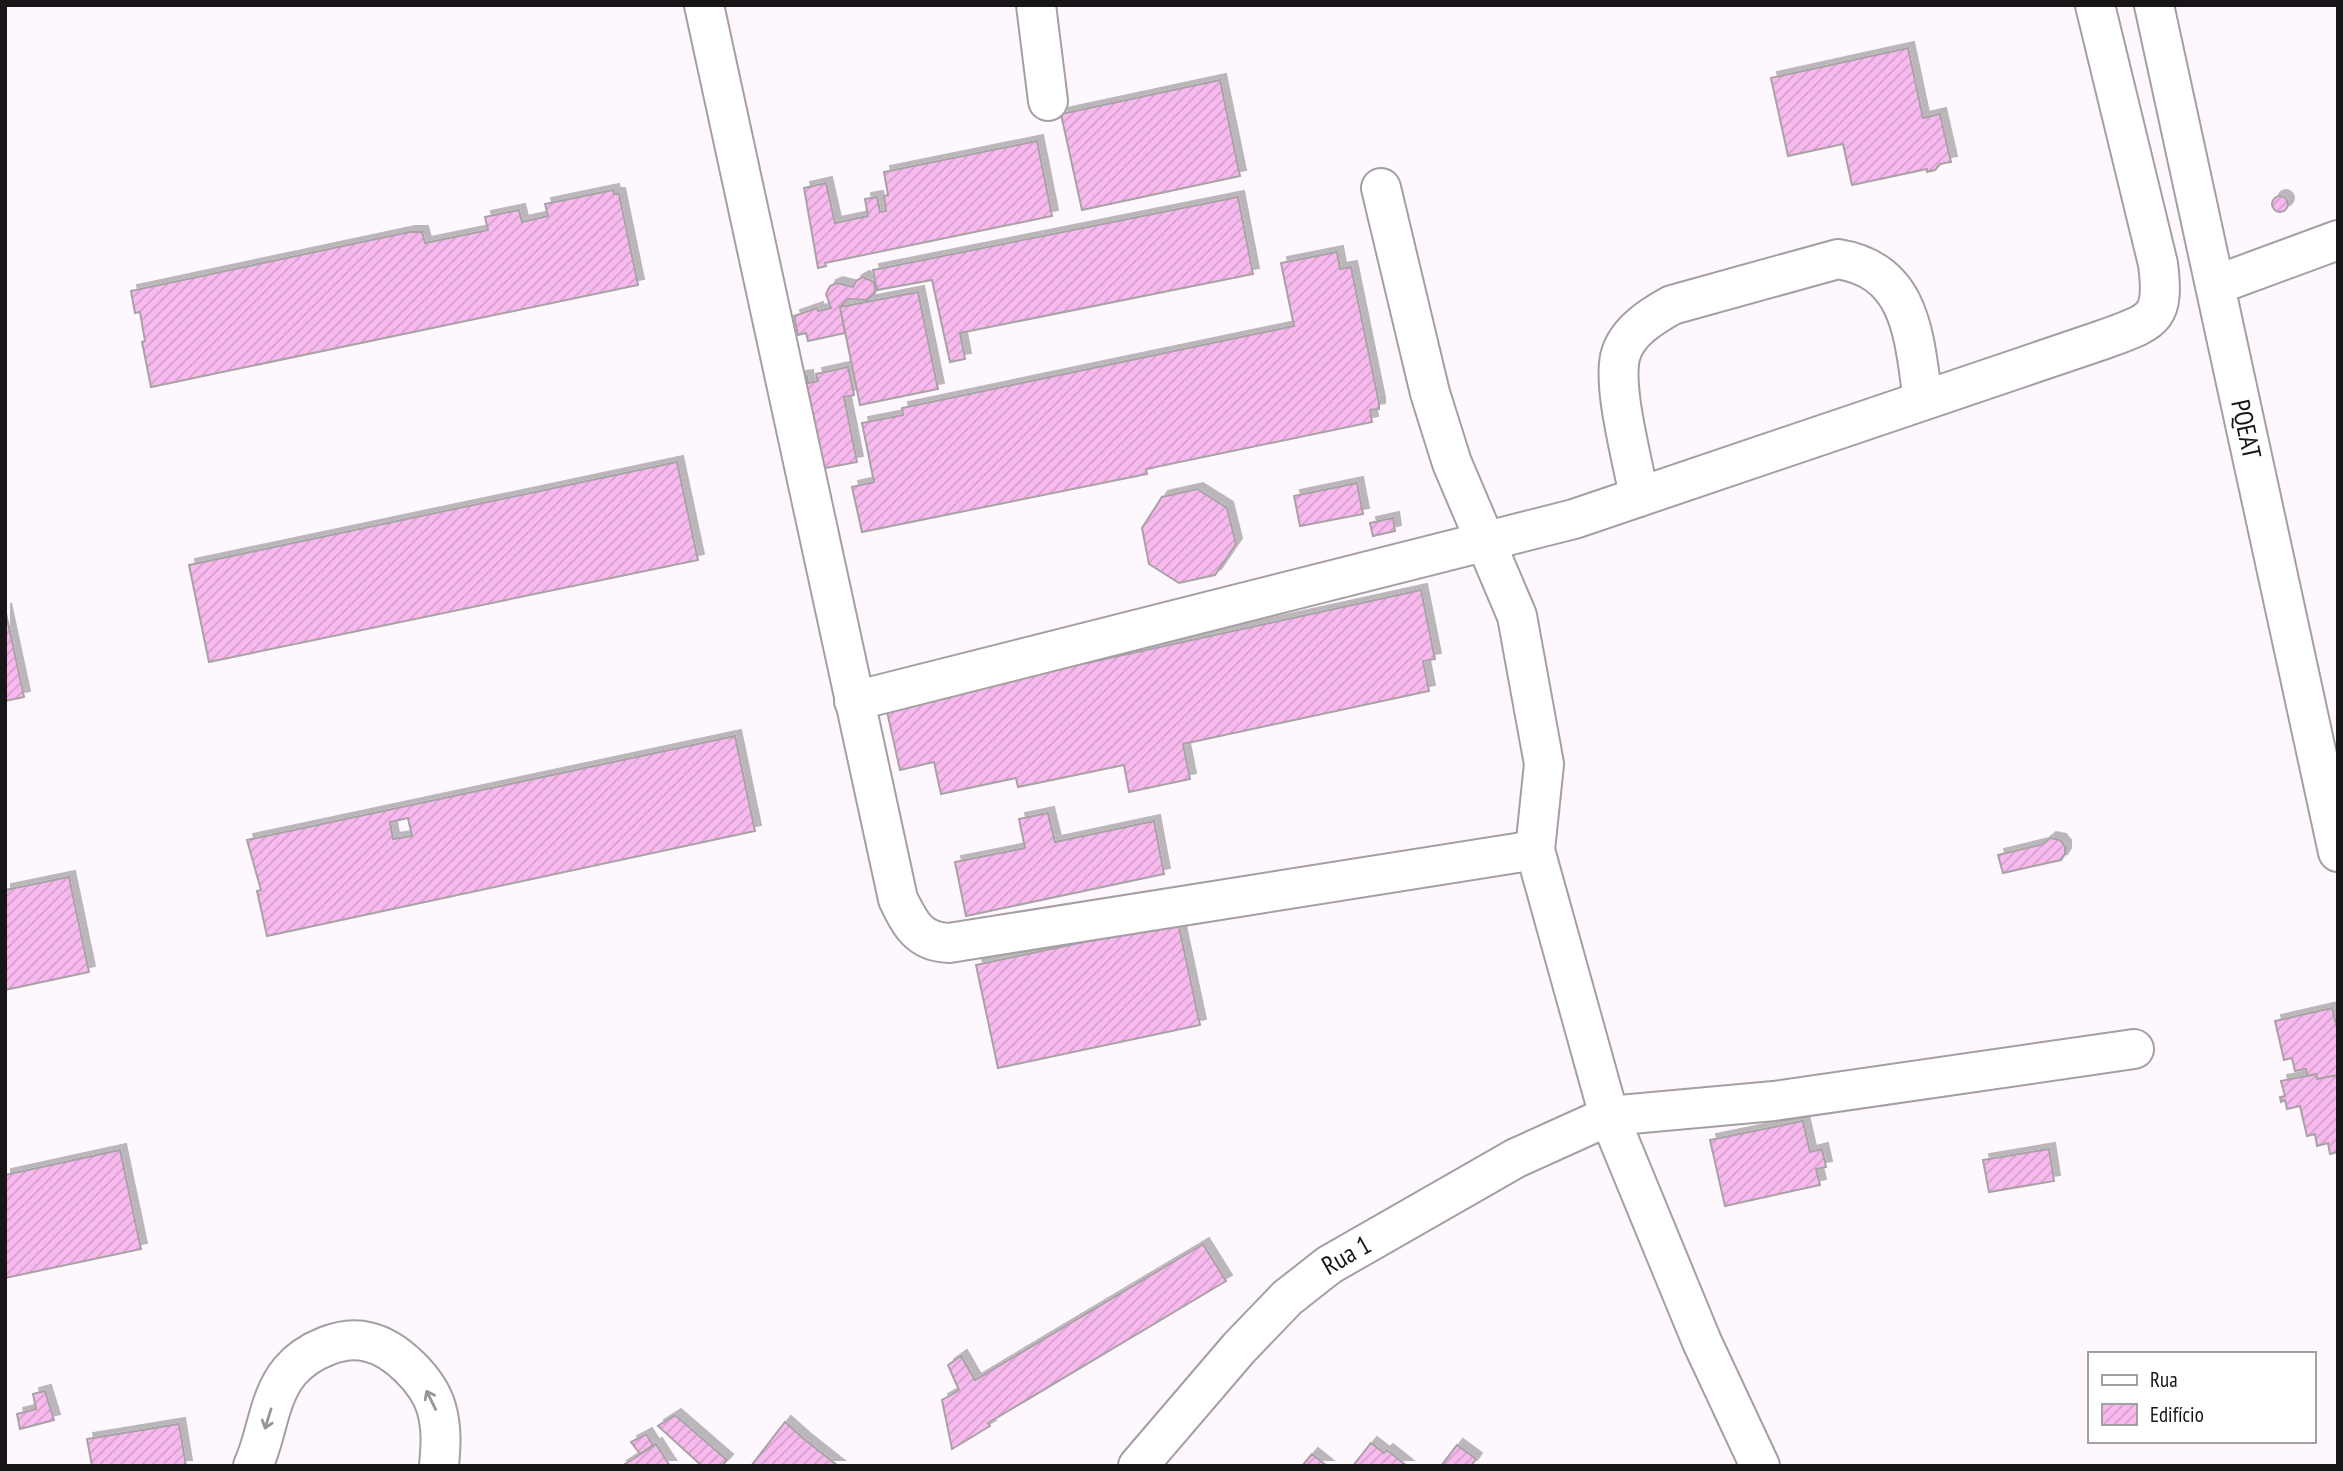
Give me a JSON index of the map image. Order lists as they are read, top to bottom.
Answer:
{
  "streets": {
    "street": ["PQEAT", "Rua 1"]
  },
  "legend": ["Rua", "Edifício"]
}
